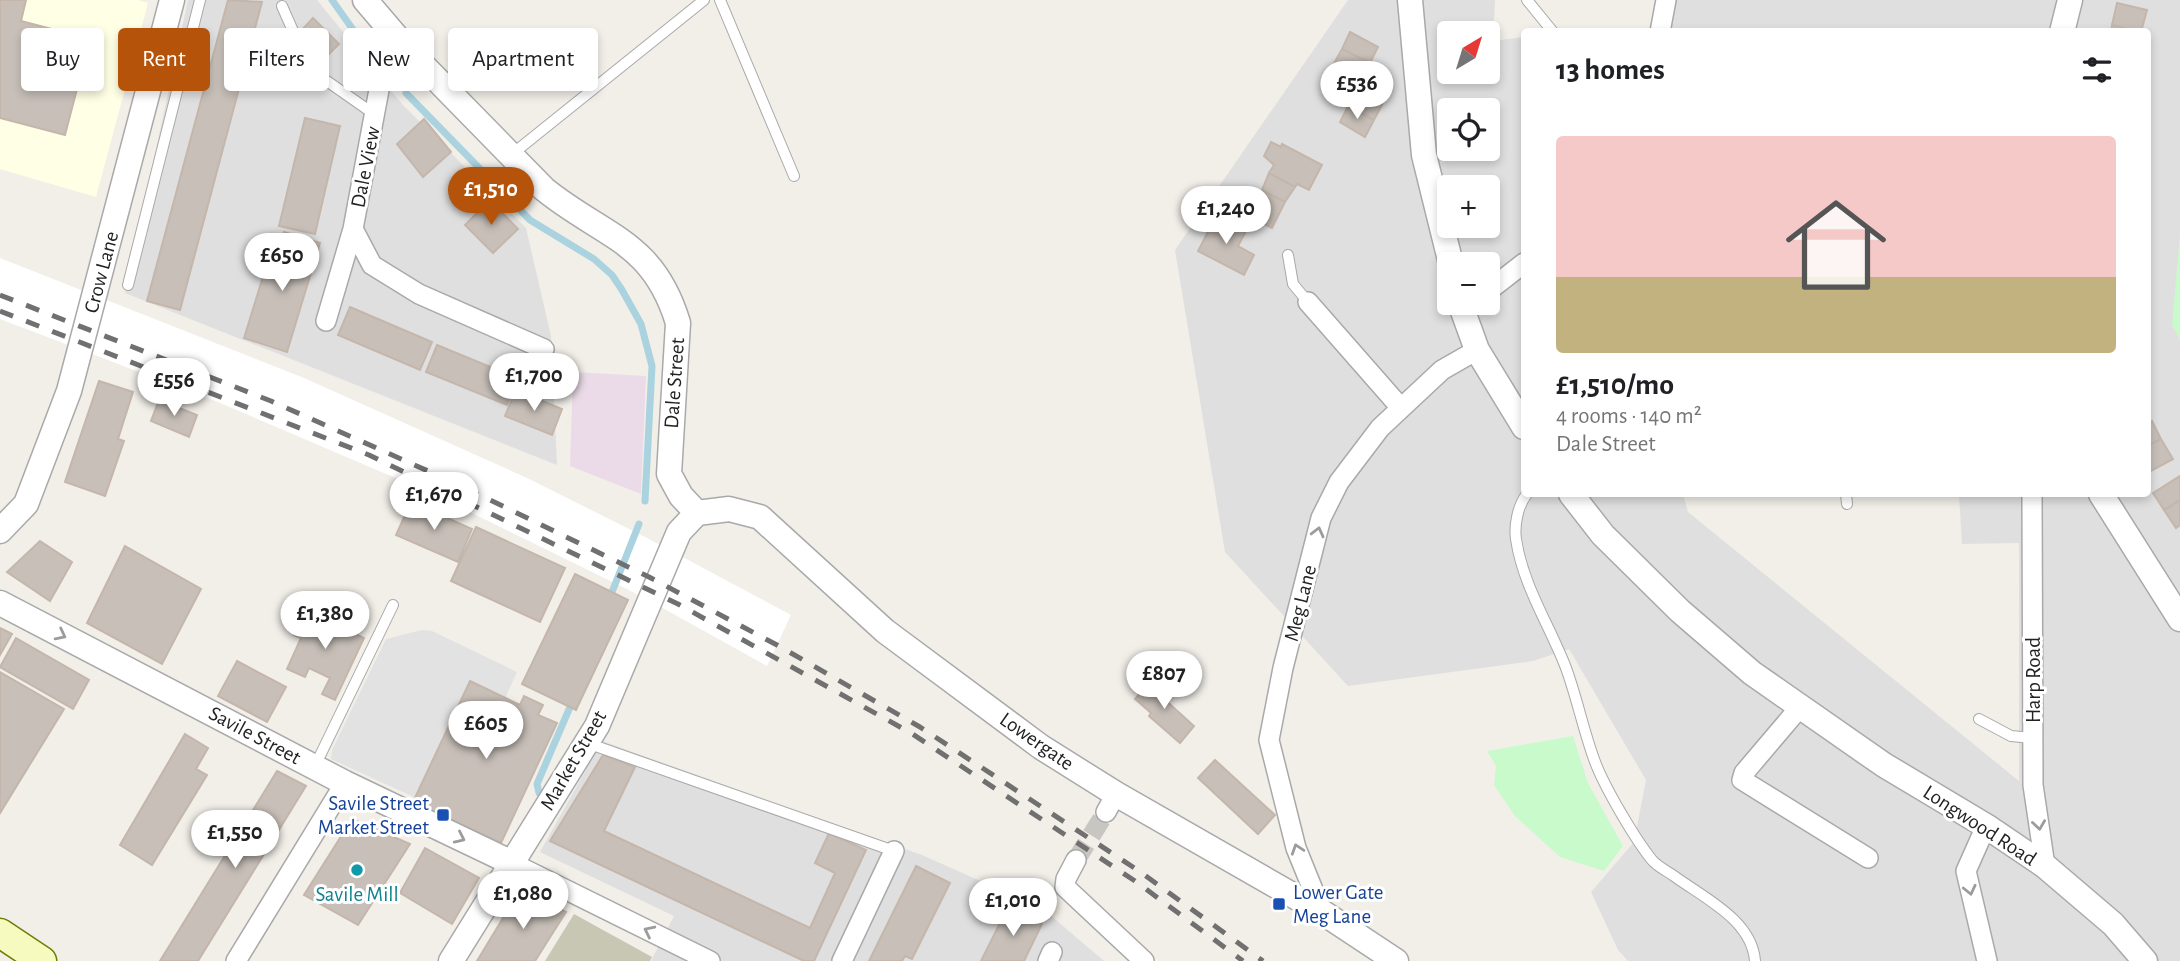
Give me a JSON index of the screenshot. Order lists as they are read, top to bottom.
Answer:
{
  "streets": {
    "street": [
      "Dale View",
      "Crow Lane",
      "Dale Street",
      "Meg Lane",
      "Harp Road",
      "Savile Street",
      "Lowergate",
      "Market Street",
      "Longwood Road"
    ]
  },
  "crossings": [
    ["Dale Street", "Lowergate"],
    ["Dale Street", "Market Street"],
    ["Meg Lane", "Lowergate"],
    ["Harp Road", "Longwood Road"],
    ["Savile Street", "Market Street"],
    ["Lowergate", "Market Street"]
  ],
  "one_way": ["Meg Lane", "Savile Street"],
  "places": {
    "transit": ["Savile Street Market Street", "Lower Gate Meg Lane"],
    "other": ["Savile Mill"]
  },
  "north": "top right",
  "page": {
    "map_buttons": ["+", "−"],
    "chip": [
      "Buy",
      "Rent",
      "Filters",
      "New",
      "Apartment"
    ],
    "heading": "13 homes",
    "price": [
      "£536",
      "£1,510",
      "£1,240",
      "£650",
      "£1,700",
      "£556",
      "£1,670",
      "£1,380",
      "£807",
      "£605",
      "£1,550",
      "£1,080",
      "£1,010"
    ],
    "list": [
      {
        "name": "£1,510/mo",
        "note": "4 rooms · 140 m² · Dale Street"
      }
    ]
  }
}
